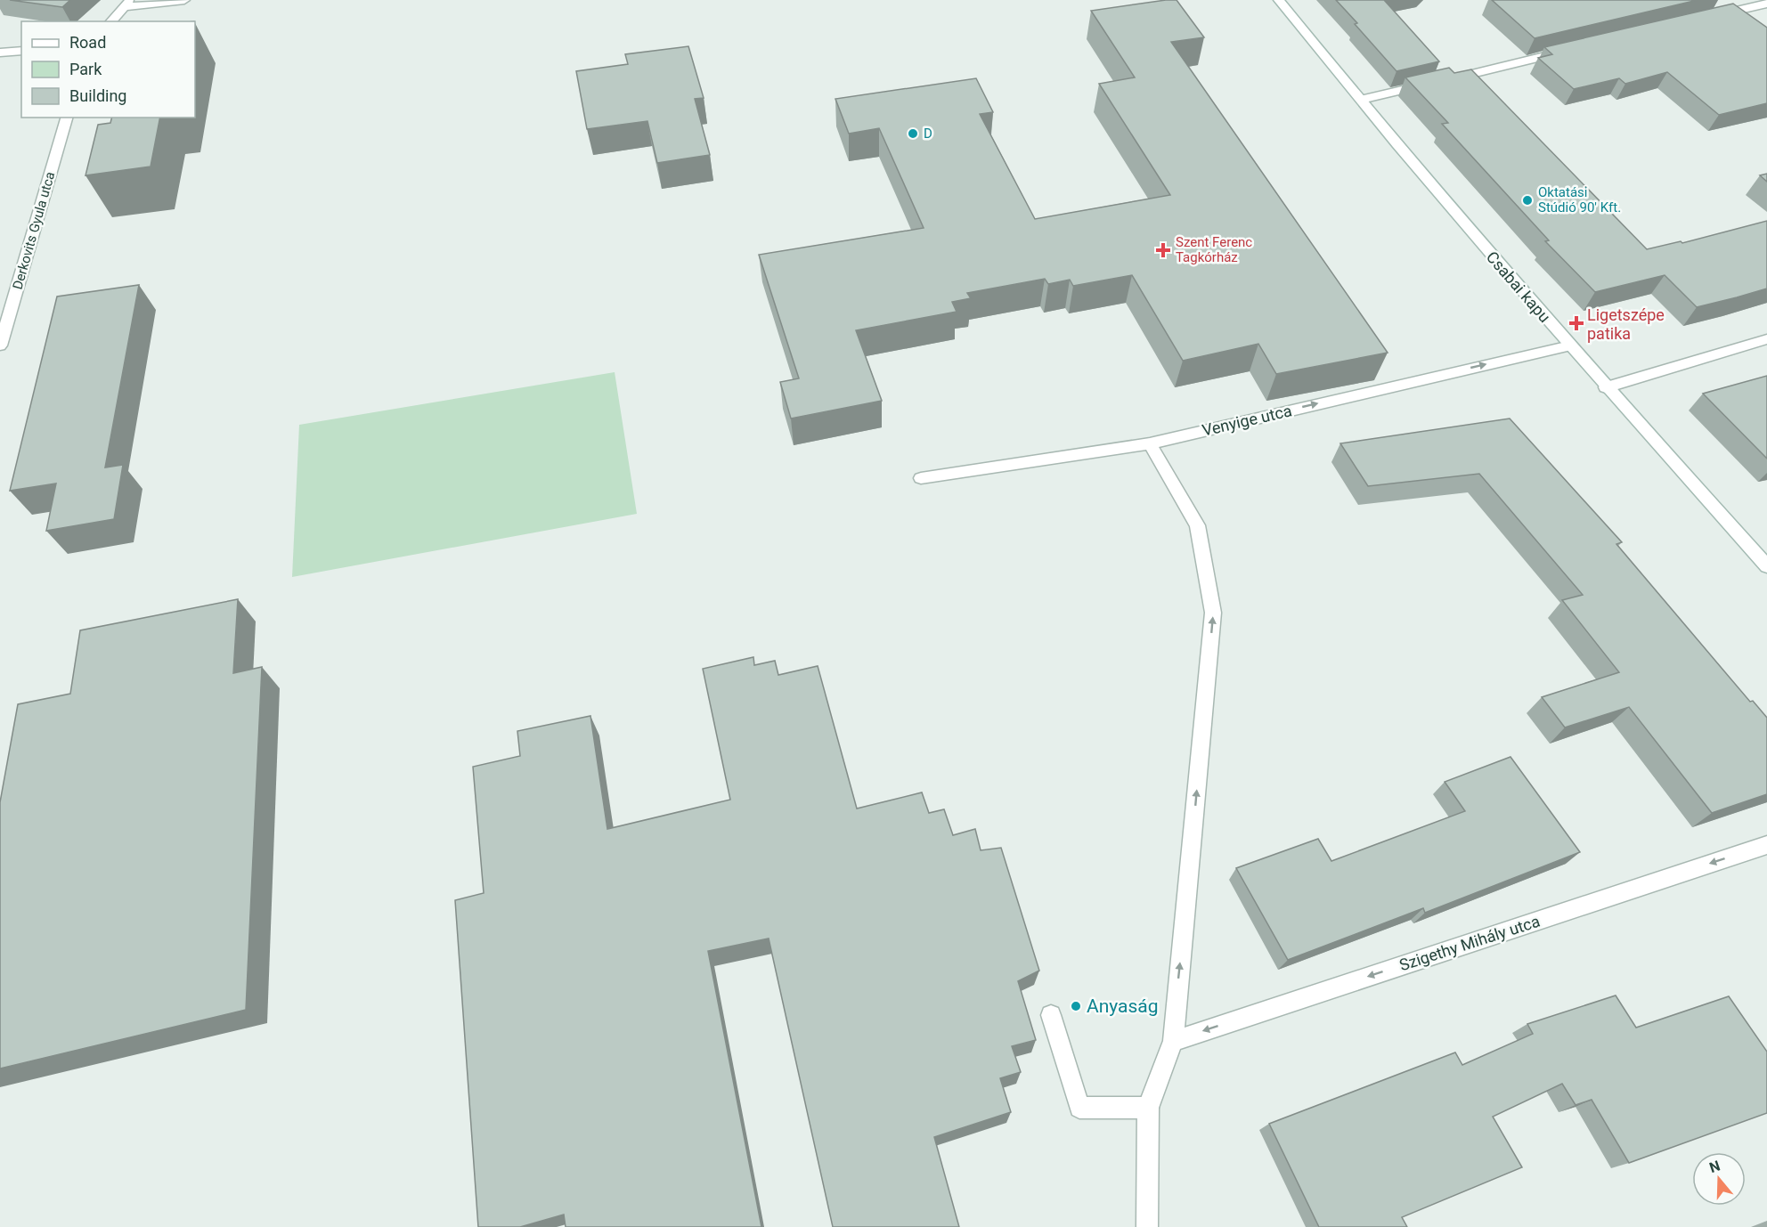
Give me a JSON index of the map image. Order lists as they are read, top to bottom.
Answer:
{
  "streets": {
    "street": [
      "Derkovits Gyula utca",
      "Csabai kapu",
      "Venyige utca",
      "Szigethy Mihály utca"
    ]
  },
  "crossings": [
    ["Csabai kapu", "Venyige utca"]
  ],
  "one_way": ["Venyige utca", "Szigethy Mihály utca"],
  "places": {
    "other": ["D", "Oktatási Stúdió 90' Kft.", "Anyaság"],
    "health": ["Szent Ferenc Tagkórház", "Ligetszépe patika"]
  },
  "legend": ["Road", "Park", "Building"],
  "north": "top"
}
